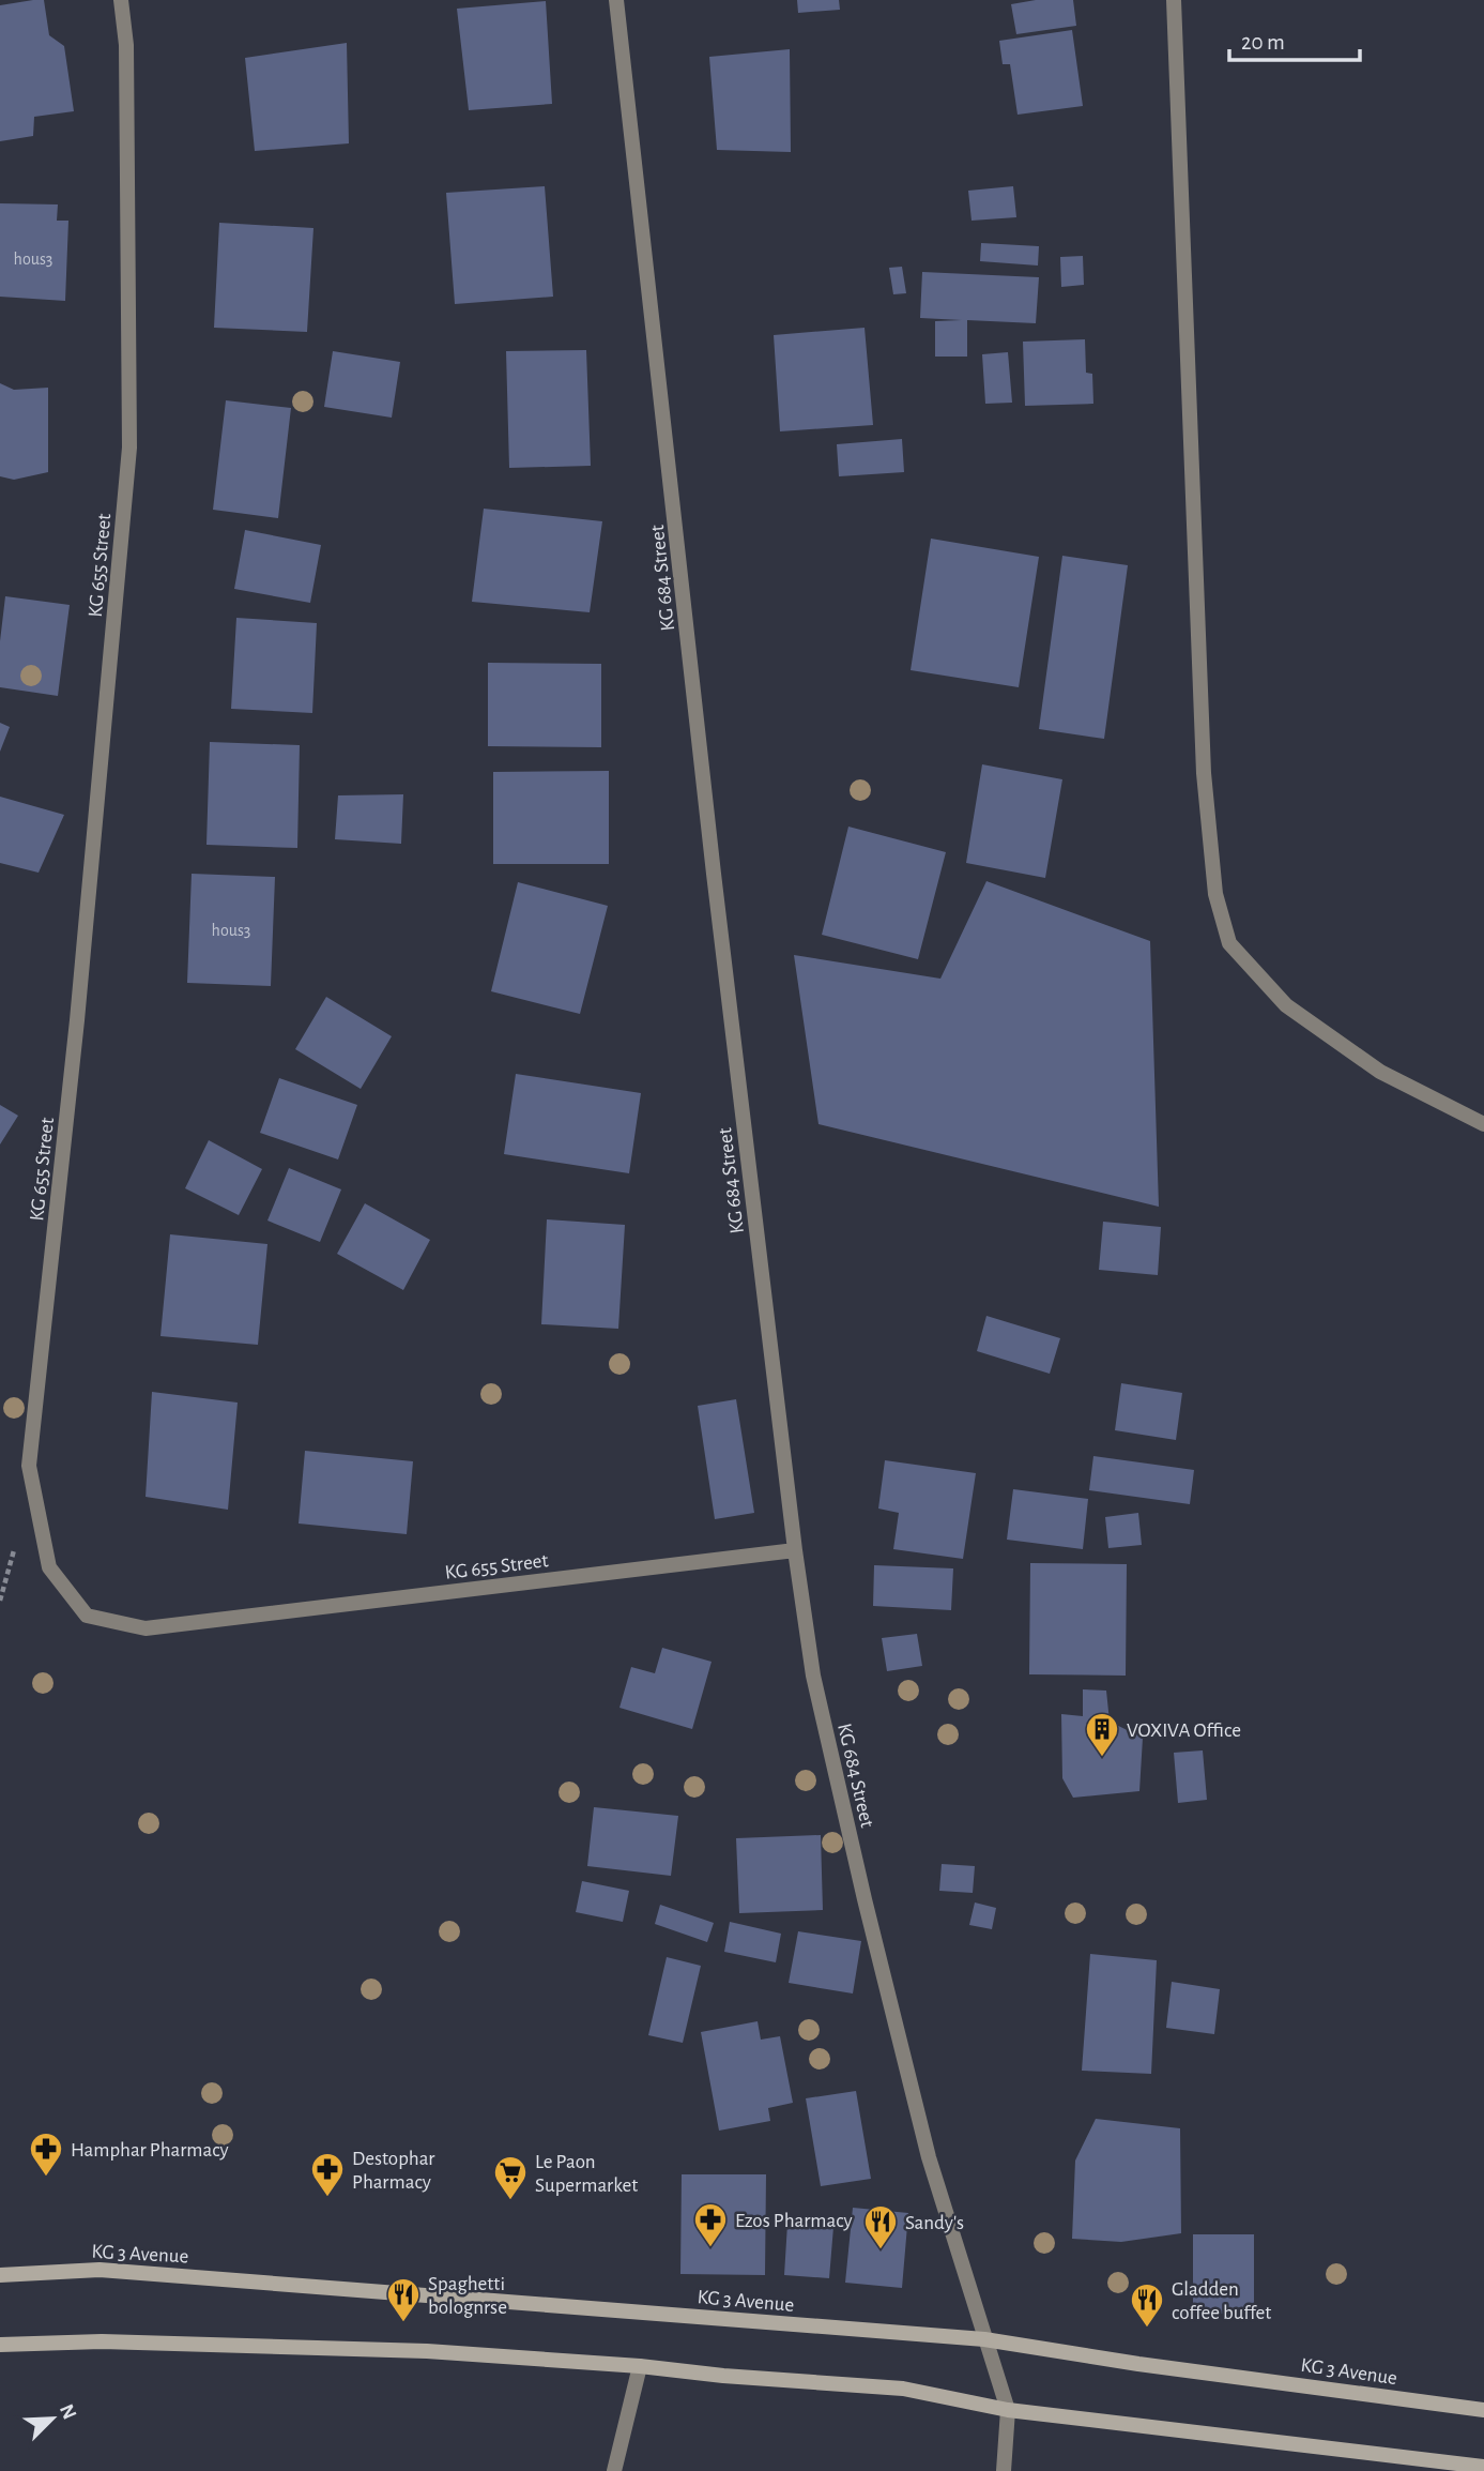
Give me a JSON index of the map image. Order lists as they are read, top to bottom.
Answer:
{
  "streets": {
    "main road": ["KG 3 Avenue"],
    "street": ["KG 655 Street", "KG 684 Street"]
  },
  "crossings": [
    ["KG 655 Street", "KG 684 Street"],
    ["KG 684 Street", "KG 3 Avenue"]
  ],
  "places": {
    "building": ["VOXIVA Office"],
    "pharmacy": ["Hamphar Pharmacy", "Destophar Pharmacy", "Ezos Pharmacy"],
    "supermarket": ["Le Paon Supermarket"],
    "restaurant": ["Sandy's", "Spaghetti bolognrse", "Gladden coffee buffet"]
  },
  "house_numbers": ["hous3", "hous3"],
  "scale_bar": "20 m",
  "north": "top right"
}
